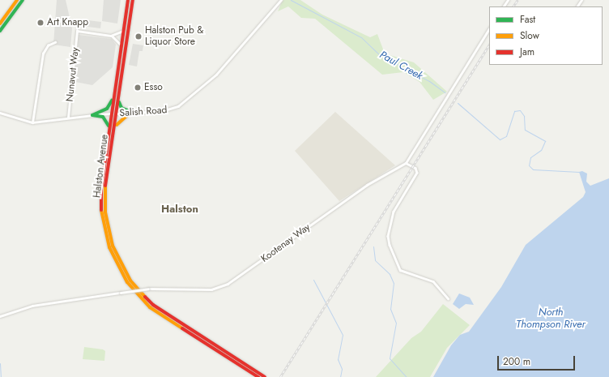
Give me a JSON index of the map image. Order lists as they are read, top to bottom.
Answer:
{
  "streets": {
    "main road": ["Halston Avenue"],
    "street": ["Nunavut Way", "Salish Road", "Kootenay Way"]
  },
  "crossings": [
    ["Nunavut Way", "Salish Road"],
    ["Salish Road", "Halston Avenue"]
  ],
  "districts": ["Halston"],
  "water": ["Paul Creek", "North Thompson River"],
  "places": ["Art Knapp", "Halston Pub & Liquor Store", "Esso"],
  "legend": ["Fast", "Slow", "Jam"],
  "scale_bar": "200 m"
}
